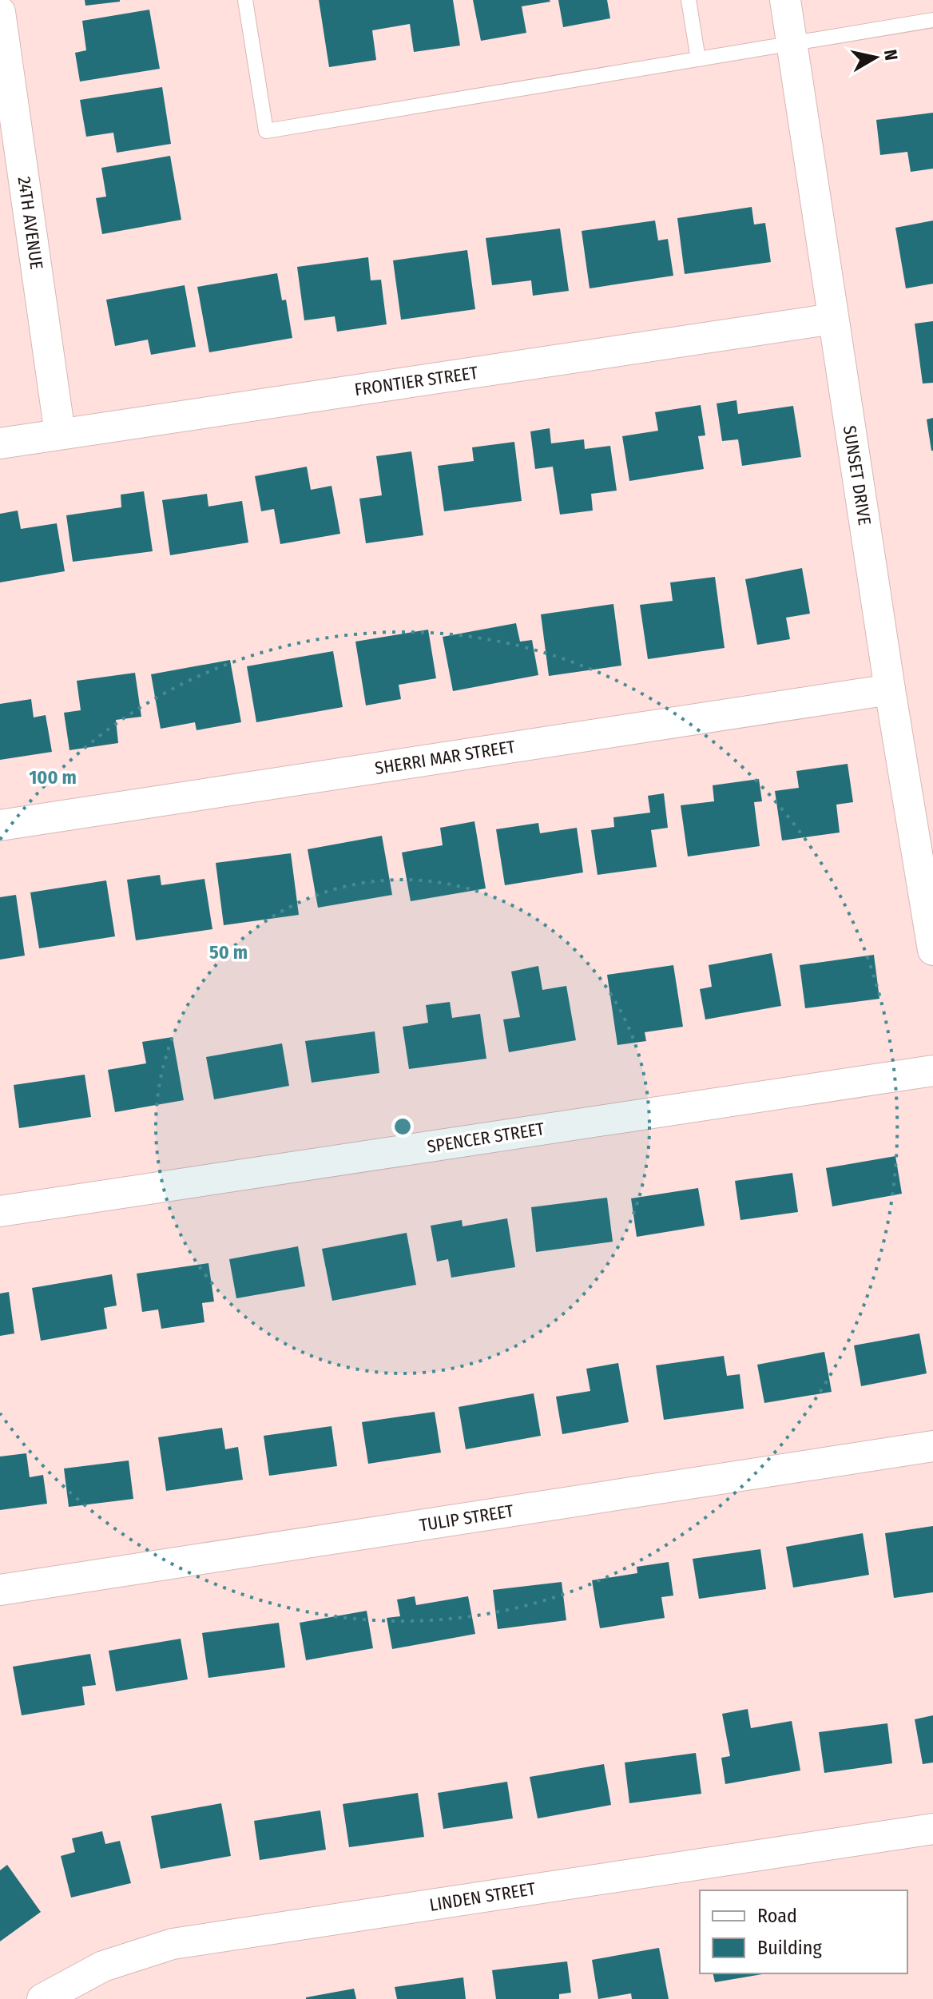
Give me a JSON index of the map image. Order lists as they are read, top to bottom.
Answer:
{
  "streets": {
    "street": [
      "24TH AVENUE",
      "FRONTIER STREET",
      "SUNSET DRIVE",
      "SHERRI MAR STREET",
      "SPENCER STREET",
      "TULIP STREET",
      "LINDEN STREET"
    ]
  },
  "crossings": [
    ["24TH AVENUE", "FRONTIER STREET"],
    ["FRONTIER STREET", "SUNSET DRIVE"],
    ["SUNSET DRIVE", "SHERRI MAR STREET"]
  ],
  "legend": ["Road", "Building"],
  "north": "right",
  "rings": ["100 m", "50 m"]
}
